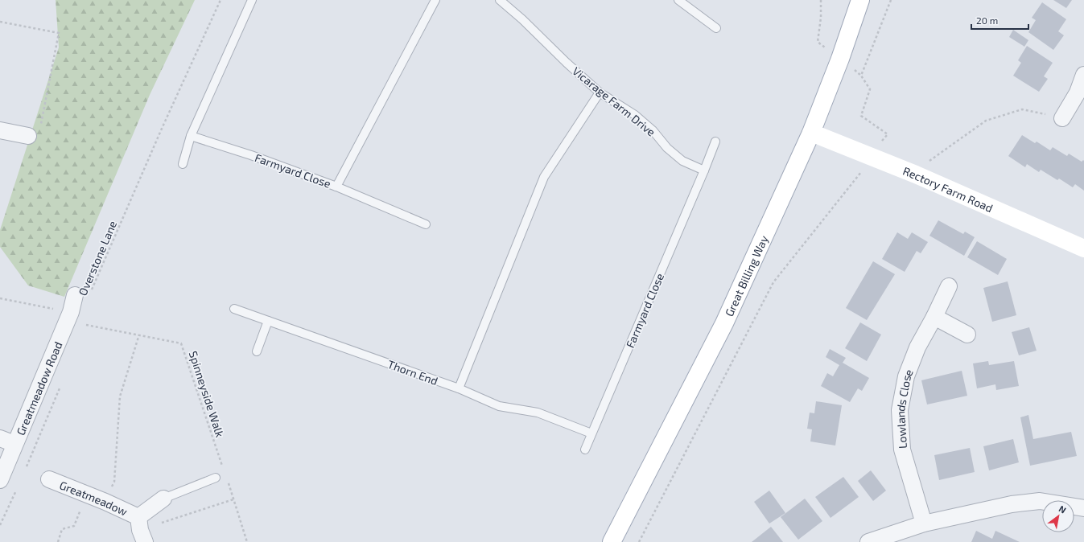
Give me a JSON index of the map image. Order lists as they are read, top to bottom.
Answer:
{
  "streets": {
    "main road": ["Rectory Farm Road", "Great Billing Way"],
    "street": ["Greatmeadow Road", "Lowlands Close", "Greatmeadow"],
    "lane": ["Vicarage Farm Drive", "Farmyard Close", "Thorn End"],
    "path": ["Overstone Lane", "Spinneyside Walk"]
  },
  "crossings": [
    ["Vicarage Farm Drive", "Farmyard Close"],
    ["Farmyard Close", "Thorn End"],
    ["Rectory Farm Road", "Great Billing Way"],
    ["Overstone Lane", "Greatmeadow Road"]
  ],
  "scale_bar": "20 m",
  "north": "top right"
}
